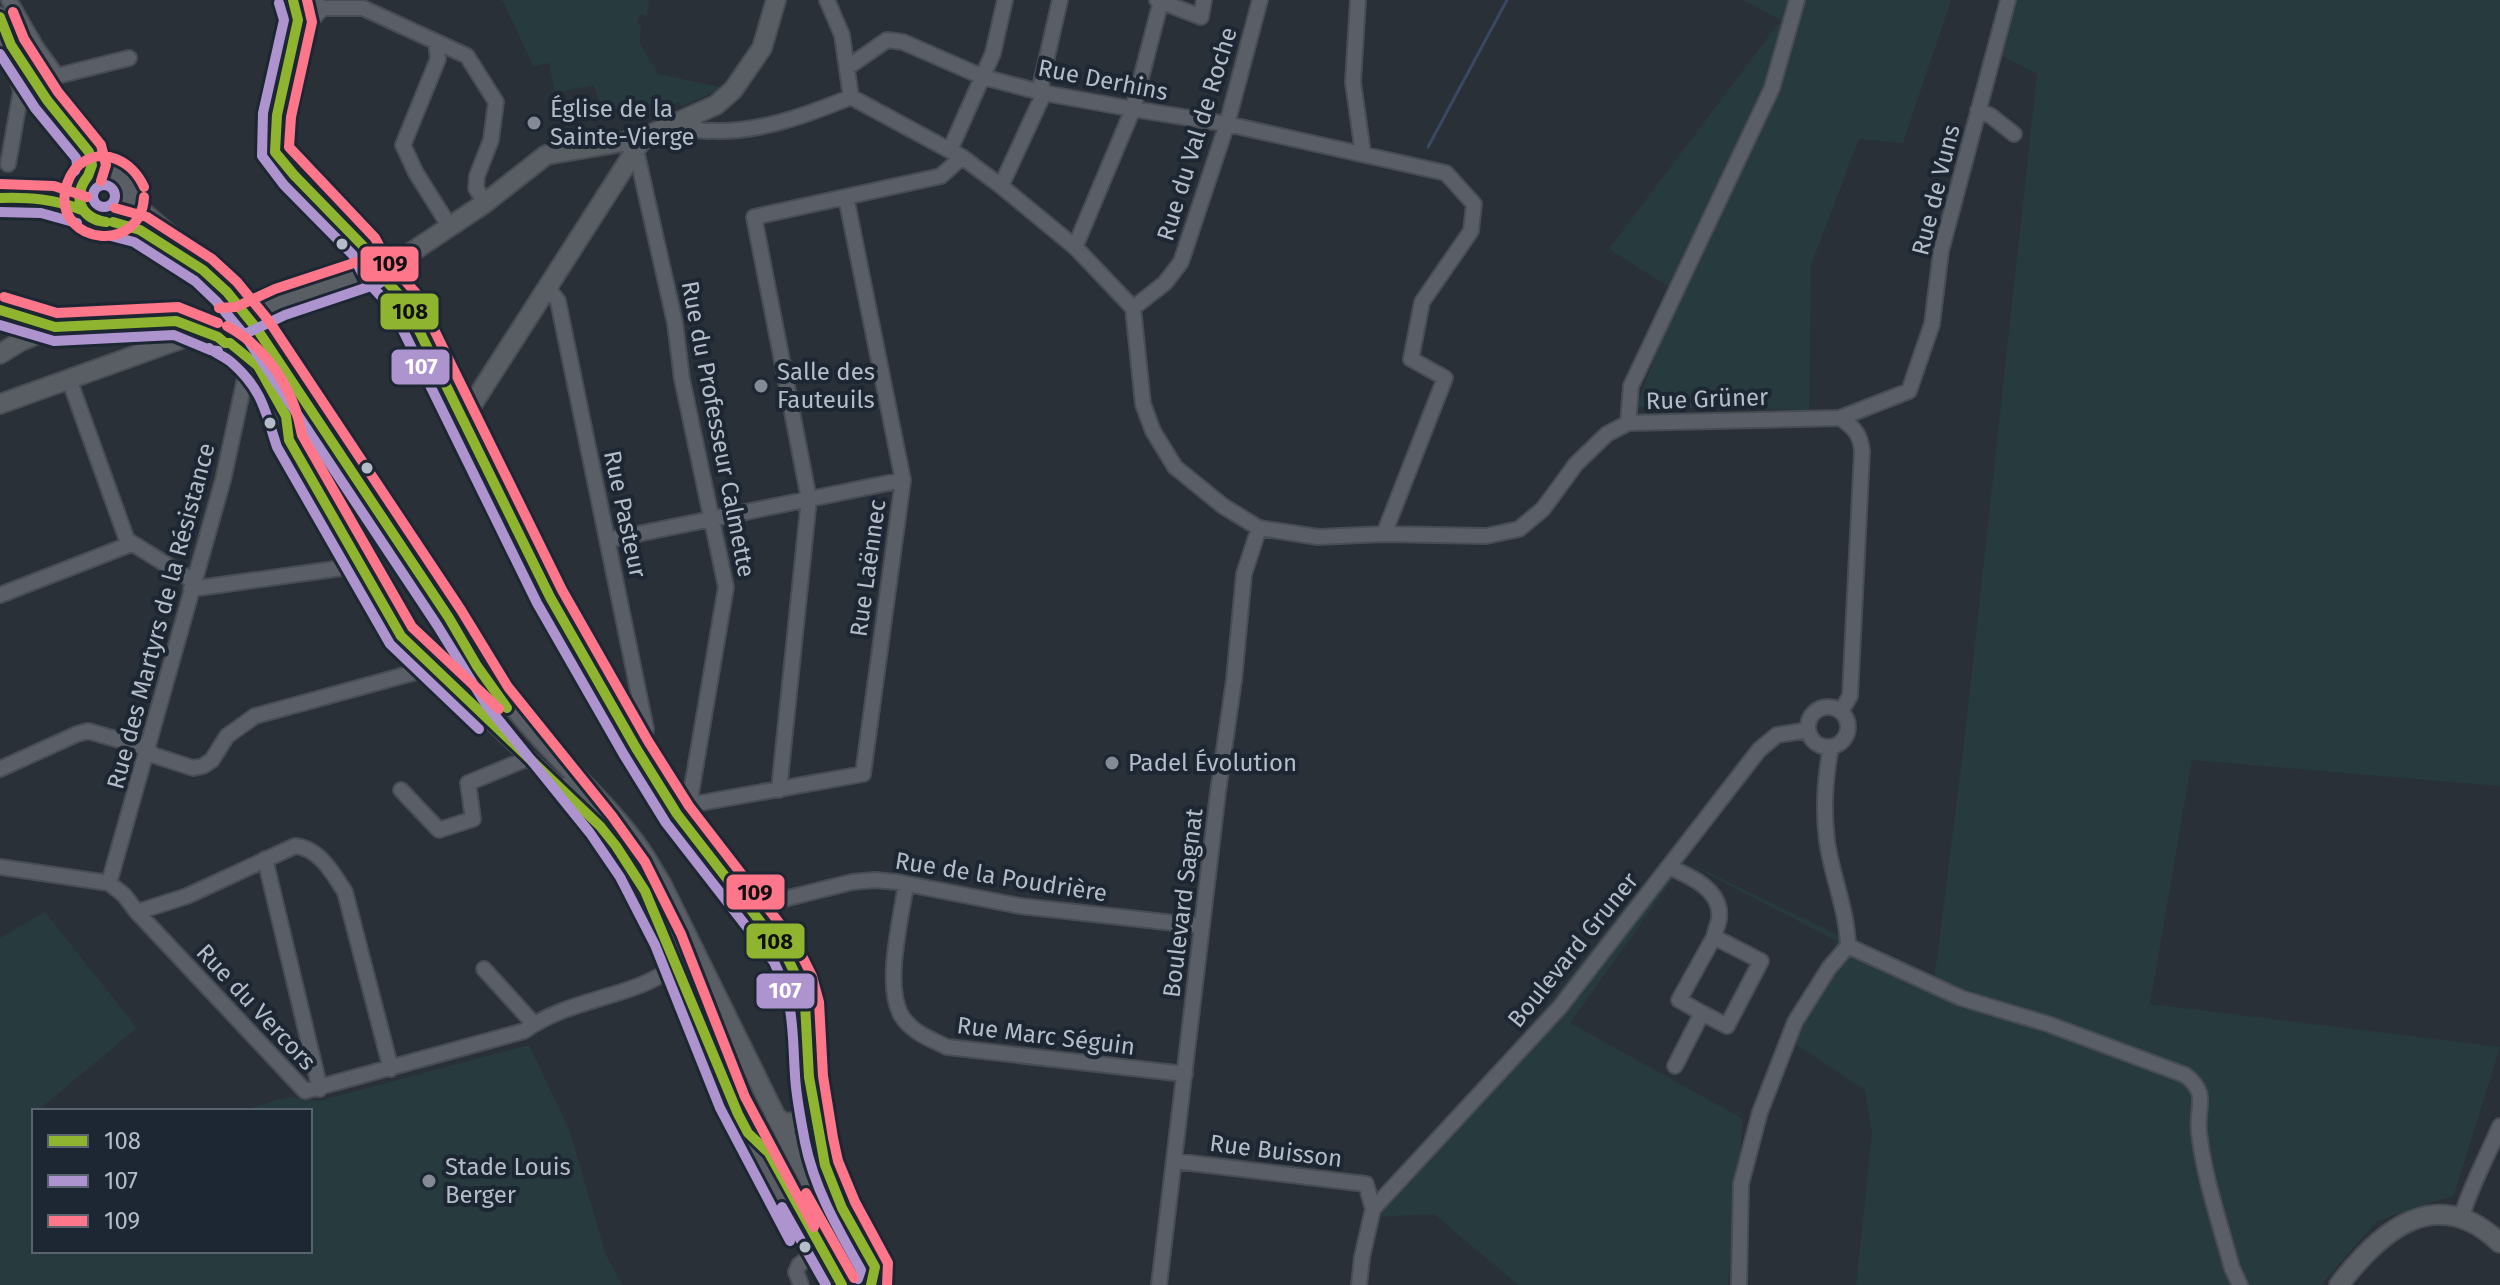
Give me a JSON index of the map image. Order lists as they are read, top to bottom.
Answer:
{
  "streets": {
    "street": [
      "Rue Derhins",
      "Rue du Val de Roche",
      "Rue de Vuns",
      "Rue Grüner",
      "Rue du Professeur Calmette",
      "Rue Pasteur",
      "Rue Laënnec",
      "Rue des Martyrs de la Résistance",
      "Rue de la Poudrière",
      "Boulevard Sagnat",
      "Boulevard Gruner",
      "Rue du Vercors",
      "Rue Marc Séguin",
      "Rue Buisson"
    ]
  },
  "crossings": [
    ["Rue Derhins", "Rue du Val de Roche"],
    ["Rue Derhins", "Rue Grüner"],
    ["Rue de Vuns", "Rue Grüner"],
    ["Rue Grüner", "Boulevard Sagnat"],
    ["Rue du Professeur Calmette", "Rue Laënnec"],
    ["Rue des Martyrs de la Résistance", "Rue du Vercors"],
    ["Rue de la Poudrière", "Boulevard Sagnat"],
    ["Rue de la Poudrière", "Rue Marc Séguin"],
    ["Boulevard Sagnat", "Rue Marc Séguin"],
    ["Boulevard Sagnat", "Rue Buisson"],
    ["Boulevard Gruner", "Rue Buisson"]
  ],
  "places": [
    "Église de la Sainte-Vierge",
    "Salle des Fauteuils",
    "Padel Évolution",
    "Stade Louis Berger"
  ],
  "lines": ["transit line 108", "transit line 109", "transit line 107"],
  "legend": ["108", "107", "109"]
}
